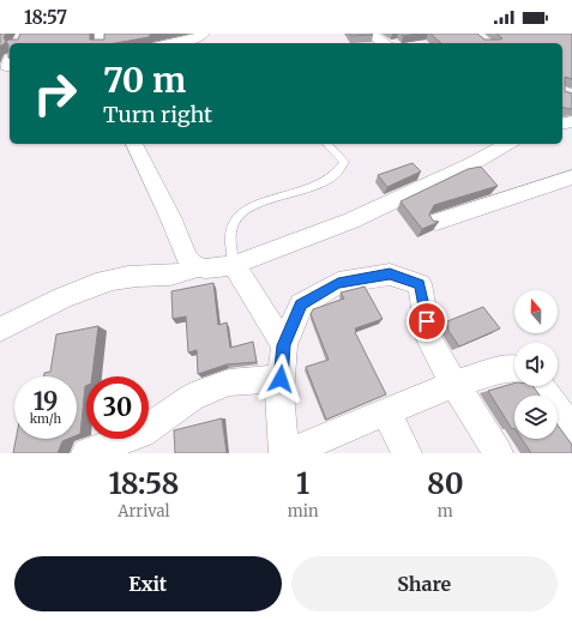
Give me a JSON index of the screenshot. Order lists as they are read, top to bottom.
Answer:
{
  "north": "top",
  "page": {
    "status": "18:57",
    "turn": ["70 m", "Turn right"],
    "speed": "19 km/h",
    "limit": "30",
    "eta": [
      "18:58",
      "Arrival",
      "1",
      "min",
      "80",
      "m"
    ],
    "buttons": ["Exit", "Share"]
  }
}
